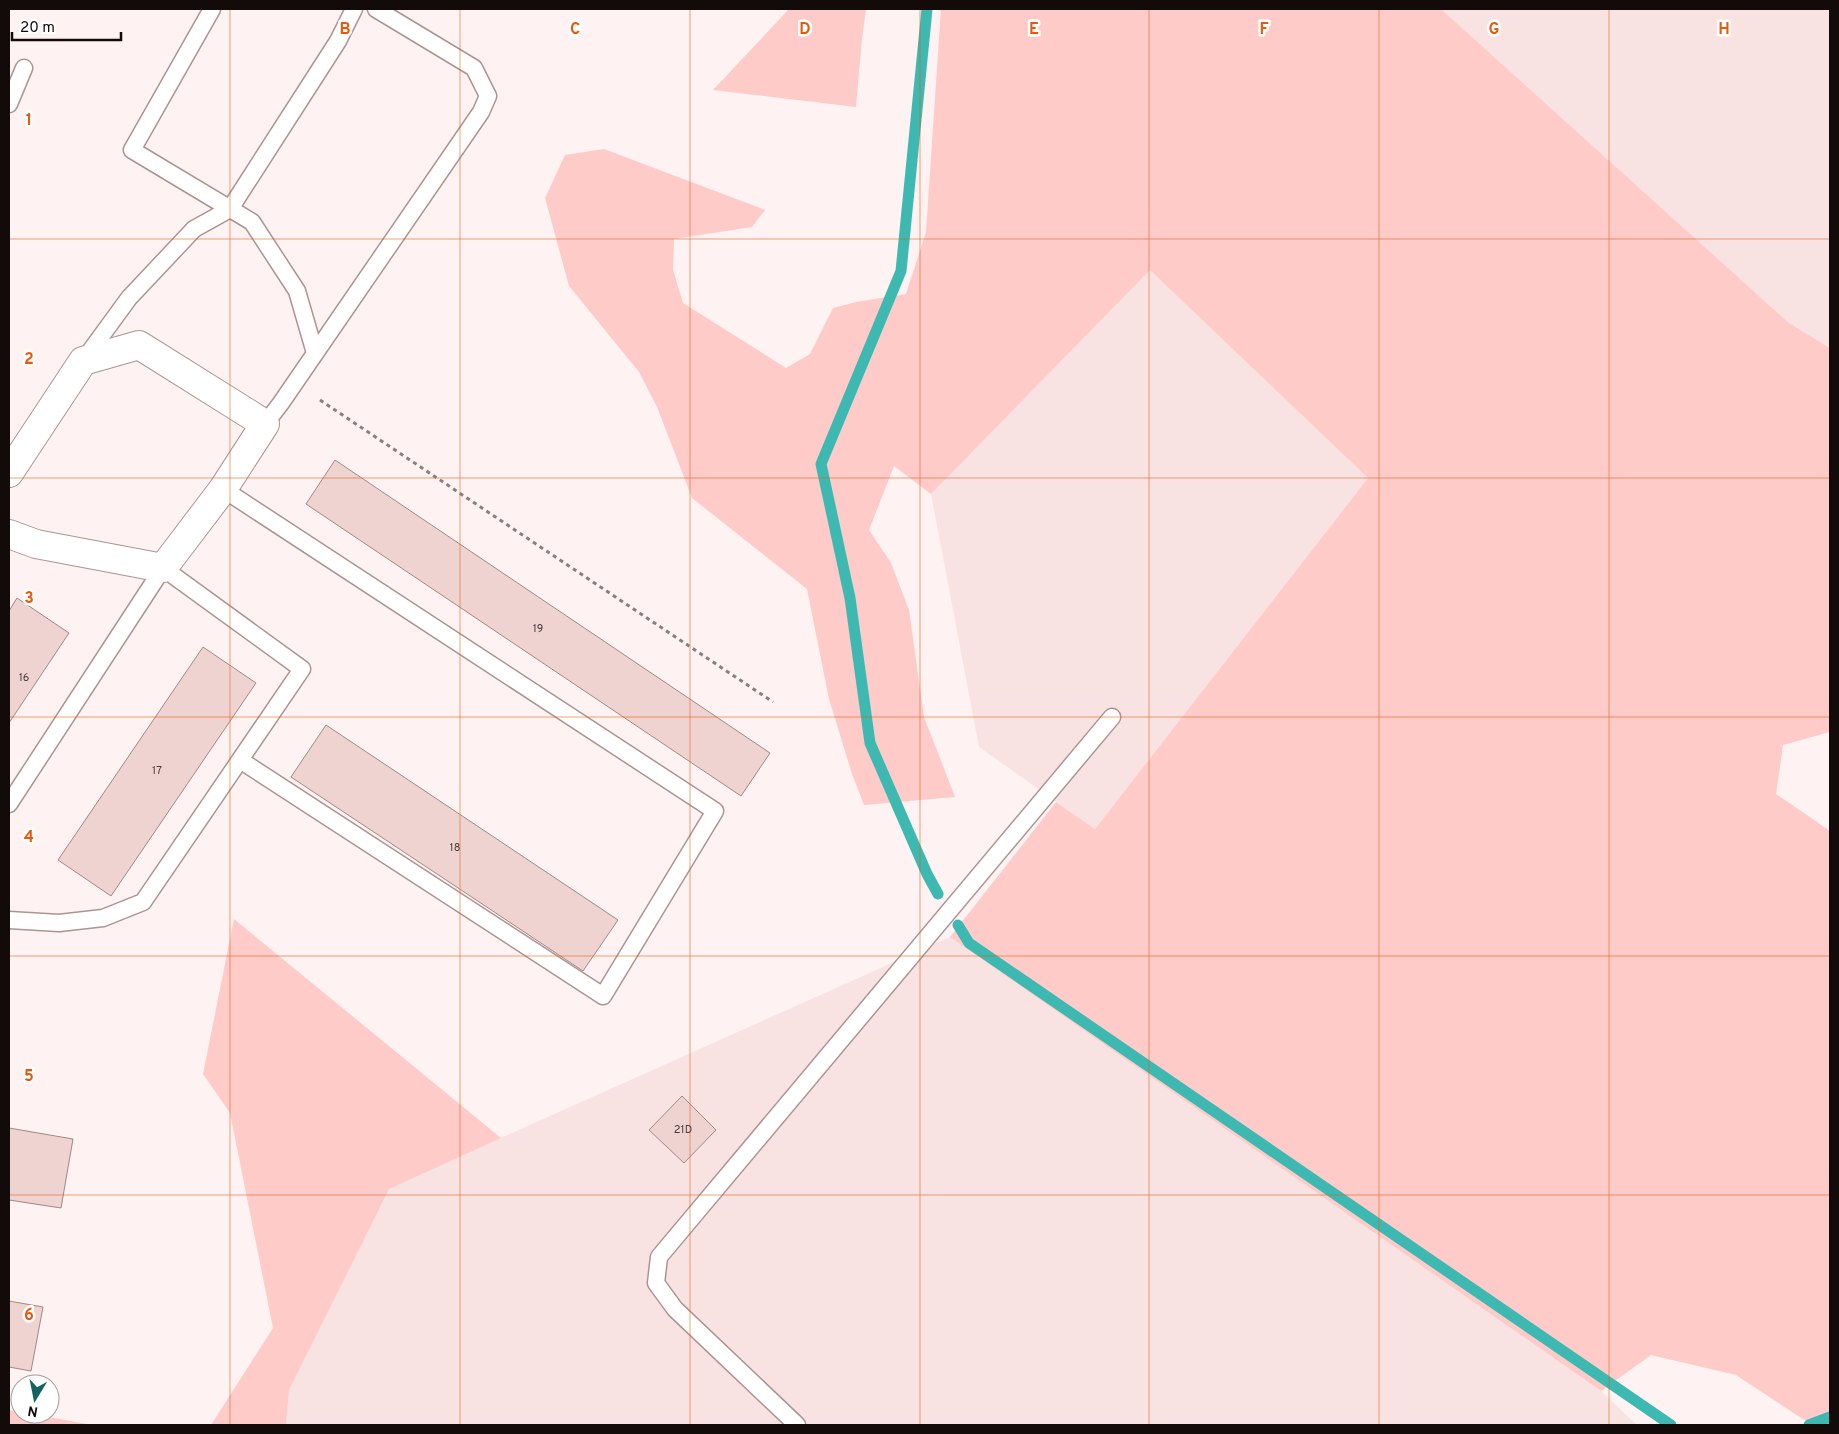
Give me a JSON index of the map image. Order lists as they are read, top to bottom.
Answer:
{
  "house_numbers": [
    "19",
    "16",
    "17",
    "18",
    "21D"
  ],
  "scale_bar": "20 m",
  "north": "bottom",
  "grid": {
    "columns": [
      "B",
      "C",
      "D",
      "E",
      "F",
      "G",
      "H"
    ],
    "rows": [
      "1",
      "2",
      "3",
      "4",
      "5",
      "6"
    ]
  }
}
